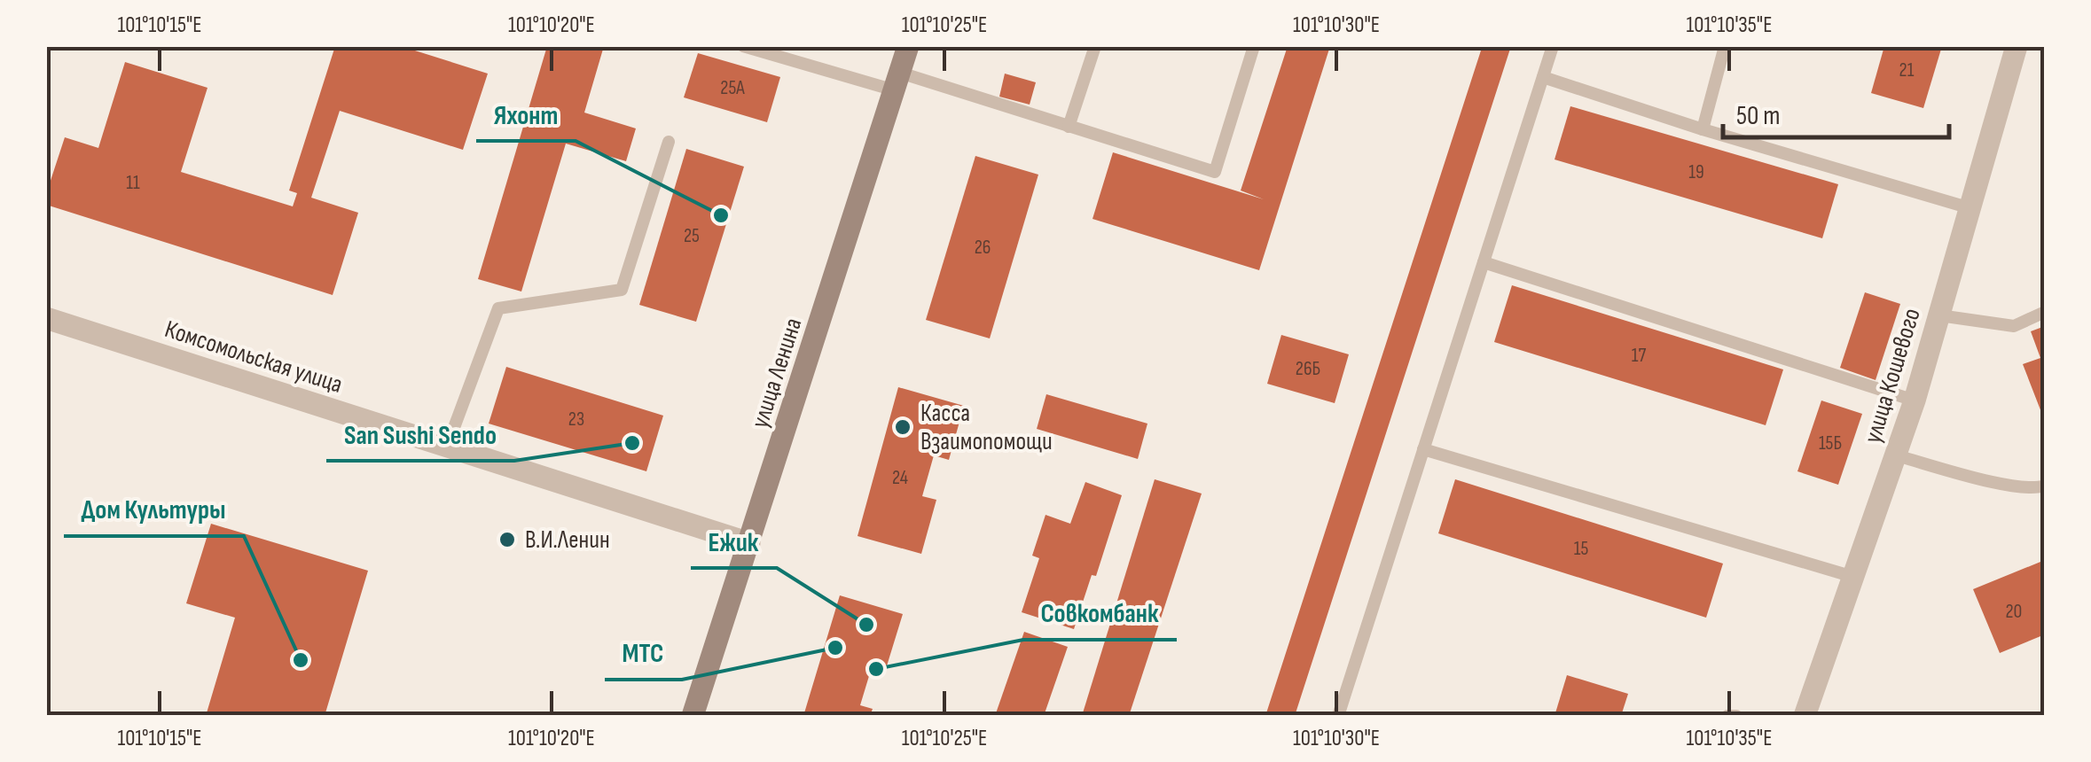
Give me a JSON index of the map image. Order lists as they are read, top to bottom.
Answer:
{
  "streets": {
    "street": ["Комсомольская улица", "улица Ленина", "улица Кошевого"]
  },
  "crossings": [
    ["Комсомольская улица", "улица Ленина"]
  ],
  "places": [
    "Яхонт",
    "Касса Взаимопомощи",
    "San Sushi Sendo",
    "В.И.Ленин",
    "Ежик",
    "МТС",
    "Дом Культуры",
    "Совкомбанк"
  ],
  "house_numbers": [
    "21",
    "25А",
    "19",
    "11",
    "25",
    "26",
    "17",
    "26Б",
    "23",
    "15Б",
    "24",
    "15",
    "20"
  ],
  "scale_bar": "50 m",
  "coordinates": [
    "101°10'15\"E",
    "101°10'20\"E",
    "101°10'25\"E",
    "101°10'30\"E",
    "101°10'35\"E"
  ]
}
